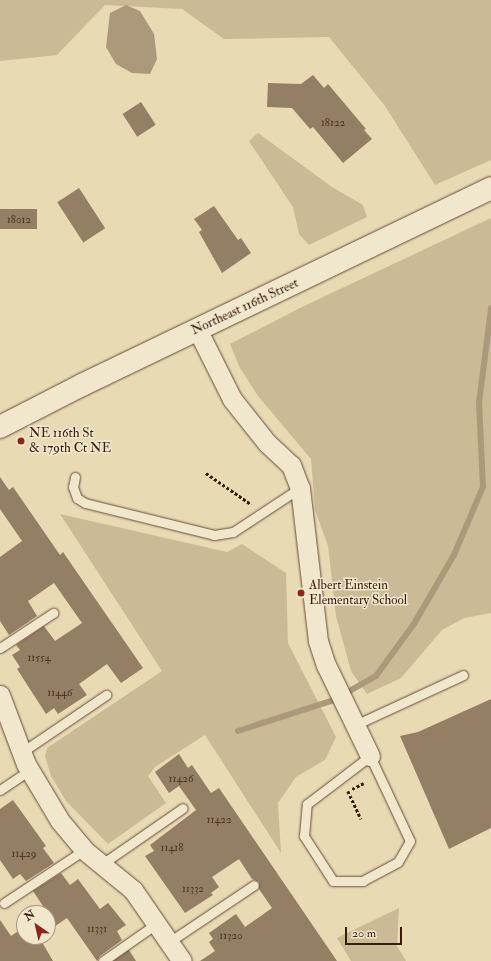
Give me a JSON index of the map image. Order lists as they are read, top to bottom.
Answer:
{
  "streets": {
    "street": ["Northeast 116th Street"]
  },
  "places": ["NE 116th St & 179th Ct NE", "Albert Einstein Elementary School"],
  "house_numbers": [
    "18122",
    "18012",
    "11554",
    "11446",
    "11426",
    "11422",
    "11418",
    "11429",
    "11332",
    "11331",
    "11320"
  ],
  "scale_bar": "20 m",
  "north": "top left"
}
